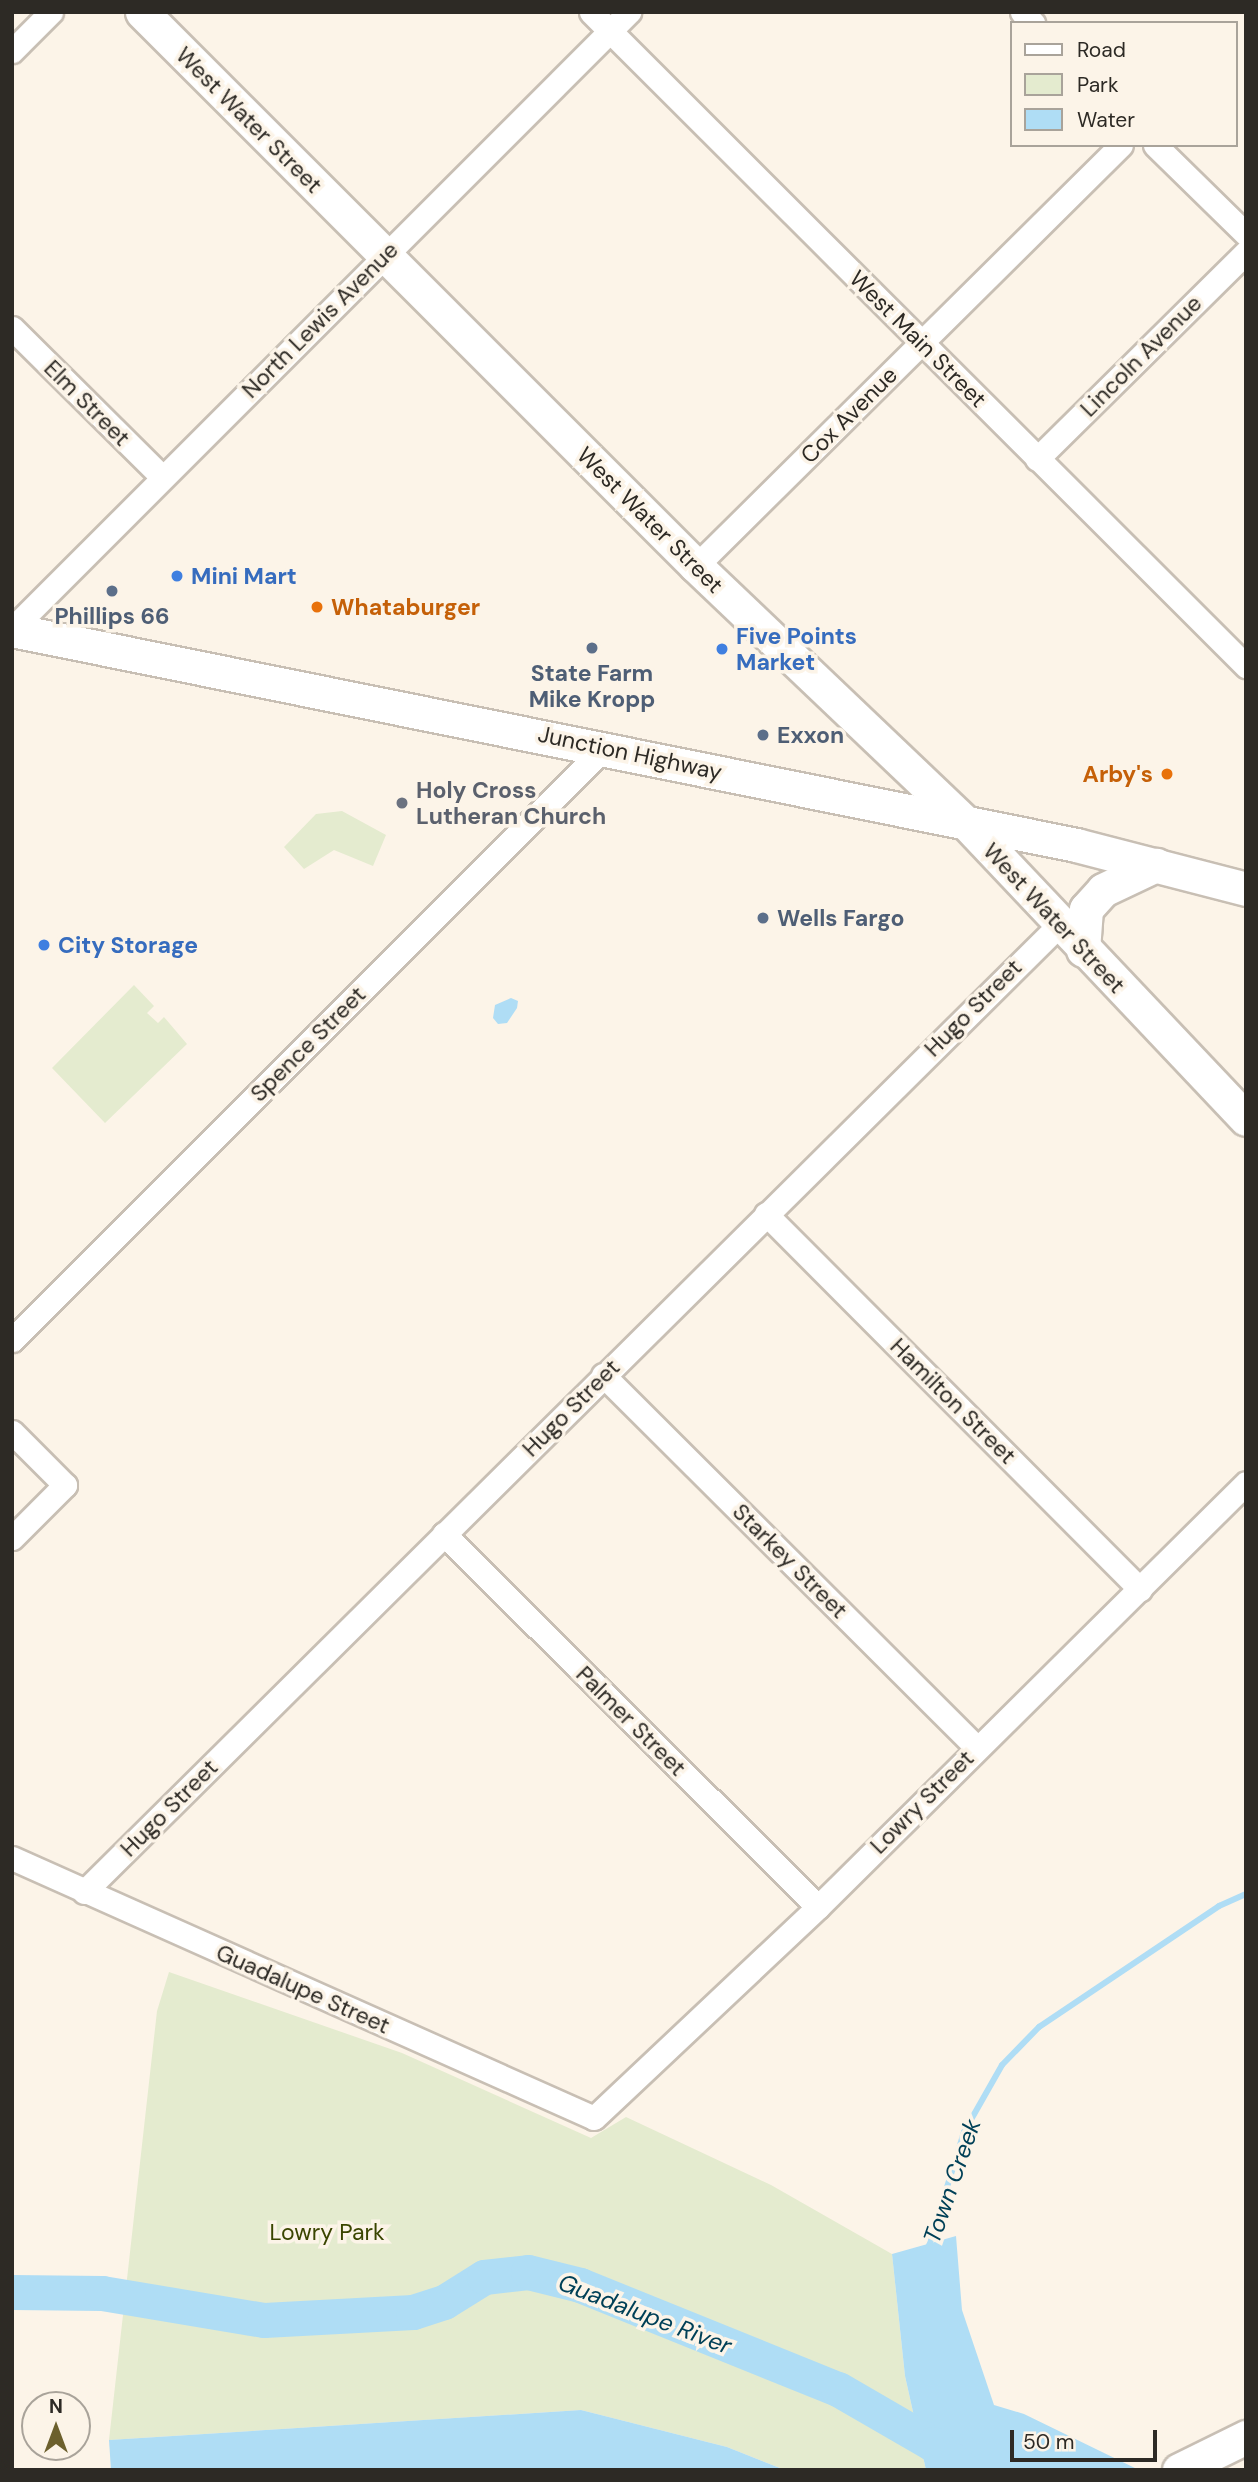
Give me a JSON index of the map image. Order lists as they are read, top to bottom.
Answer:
{
  "streets": {
    "street": [
      "West Water Street",
      "North Lewis Avenue",
      "West Main Street",
      "Lincoln Avenue",
      "Elm Street",
      "Cox Avenue",
      "Junction Highway",
      "Hugo Street",
      "Spence Street",
      "Hamilton Street",
      "Starkey Street",
      "Palmer Street",
      "Lowry Street",
      "Guadalupe Street"
    ]
  },
  "crossings": [
    ["West Water Street", "North Lewis Avenue"],
    ["West Water Street", "Cox Avenue"],
    ["West Water Street", "Junction Highway"],
    ["West Water Street", "Hugo Street"],
    ["North Lewis Avenue", "West Main Street"],
    ["North Lewis Avenue", "Elm Street"],
    ["North Lewis Avenue", "Junction Highway"],
    ["West Main Street", "Lincoln Avenue"],
    ["West Main Street", "Cox Avenue"],
    ["Junction Highway", "Spence Street"],
    ["Hugo Street", "Hamilton Street"],
    ["Hugo Street", "Starkey Street"],
    ["Hugo Street", "Palmer Street"],
    ["Hugo Street", "Guadalupe Street"],
    ["Hamilton Street", "Lowry Street"],
    ["Starkey Street", "Lowry Street"],
    ["Palmer Street", "Lowry Street"],
    ["Lowry Street", "Guadalupe Street"]
  ],
  "water": ["Town Creek", "Guadalupe River"],
  "parks": ["Lowry Park"],
  "places": [
    "Mini Mart",
    "Phillips 66",
    "Whataburger",
    "State Farm Mike Kropp",
    "Five Points Market",
    "Exxon",
    "Arby's",
    "Holy Cross Lutheran Church",
    "Wells Fargo",
    "City Storage"
  ],
  "legend": ["Road", "Park", "Water"],
  "scale_bar": "50 m",
  "north": "top"
}
